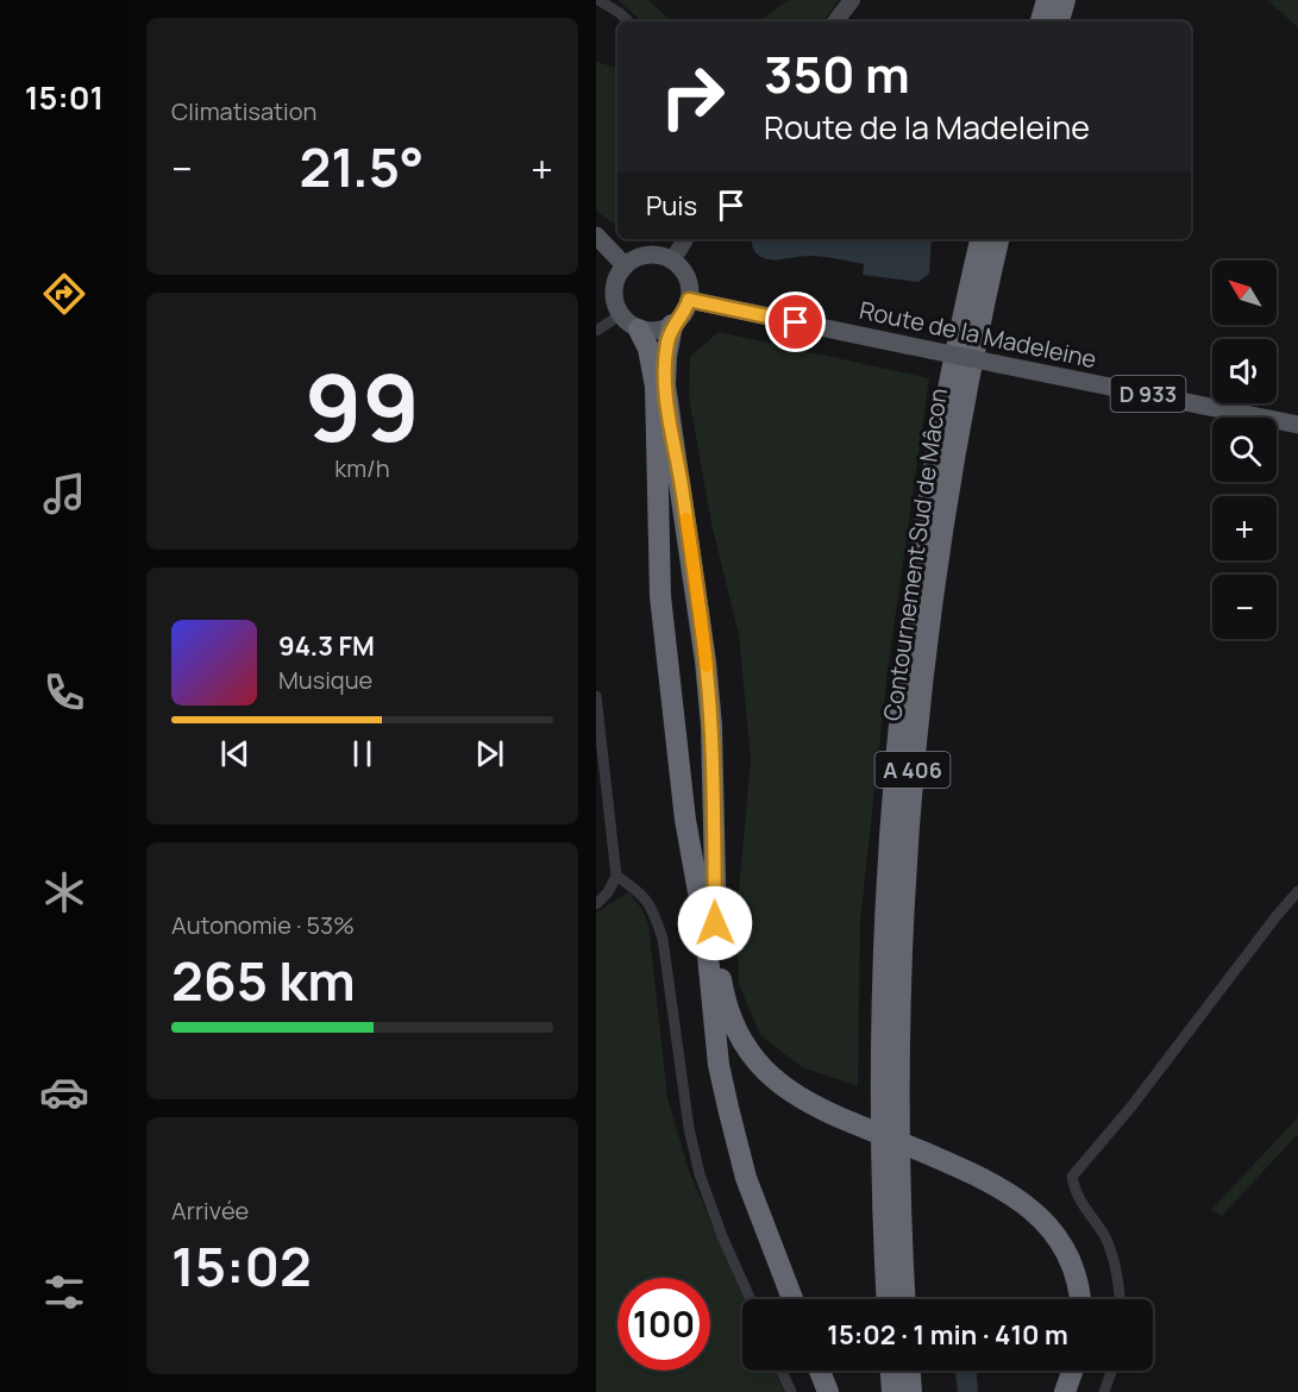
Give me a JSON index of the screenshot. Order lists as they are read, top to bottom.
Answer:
{
  "streets": {
    "highway": ["Contournement Sud de Mâcon", "A 406"],
    "main road": ["Route de la Madeleine", "D 933"]
  },
  "north": "top left",
  "page": {
    "tabs": "15:01",
    "tile": [
      "Climatisation",
      ["99", "km/h"],
      ["Autonomie · 53%", "265 km"],
      ["Arrivée", "15:02"]
    ],
    "turn": ["350 m", "Route de la Madeleine"],
    "heat": ["−", "21.5°", "+"],
    "then": "Puis",
    "map_buttons": ["+", "−"],
    "song": ["94.3 FM", "Musique"],
    "limit": "100",
    "trip": "15:02 · 1 min · 410 m"
  }
}
